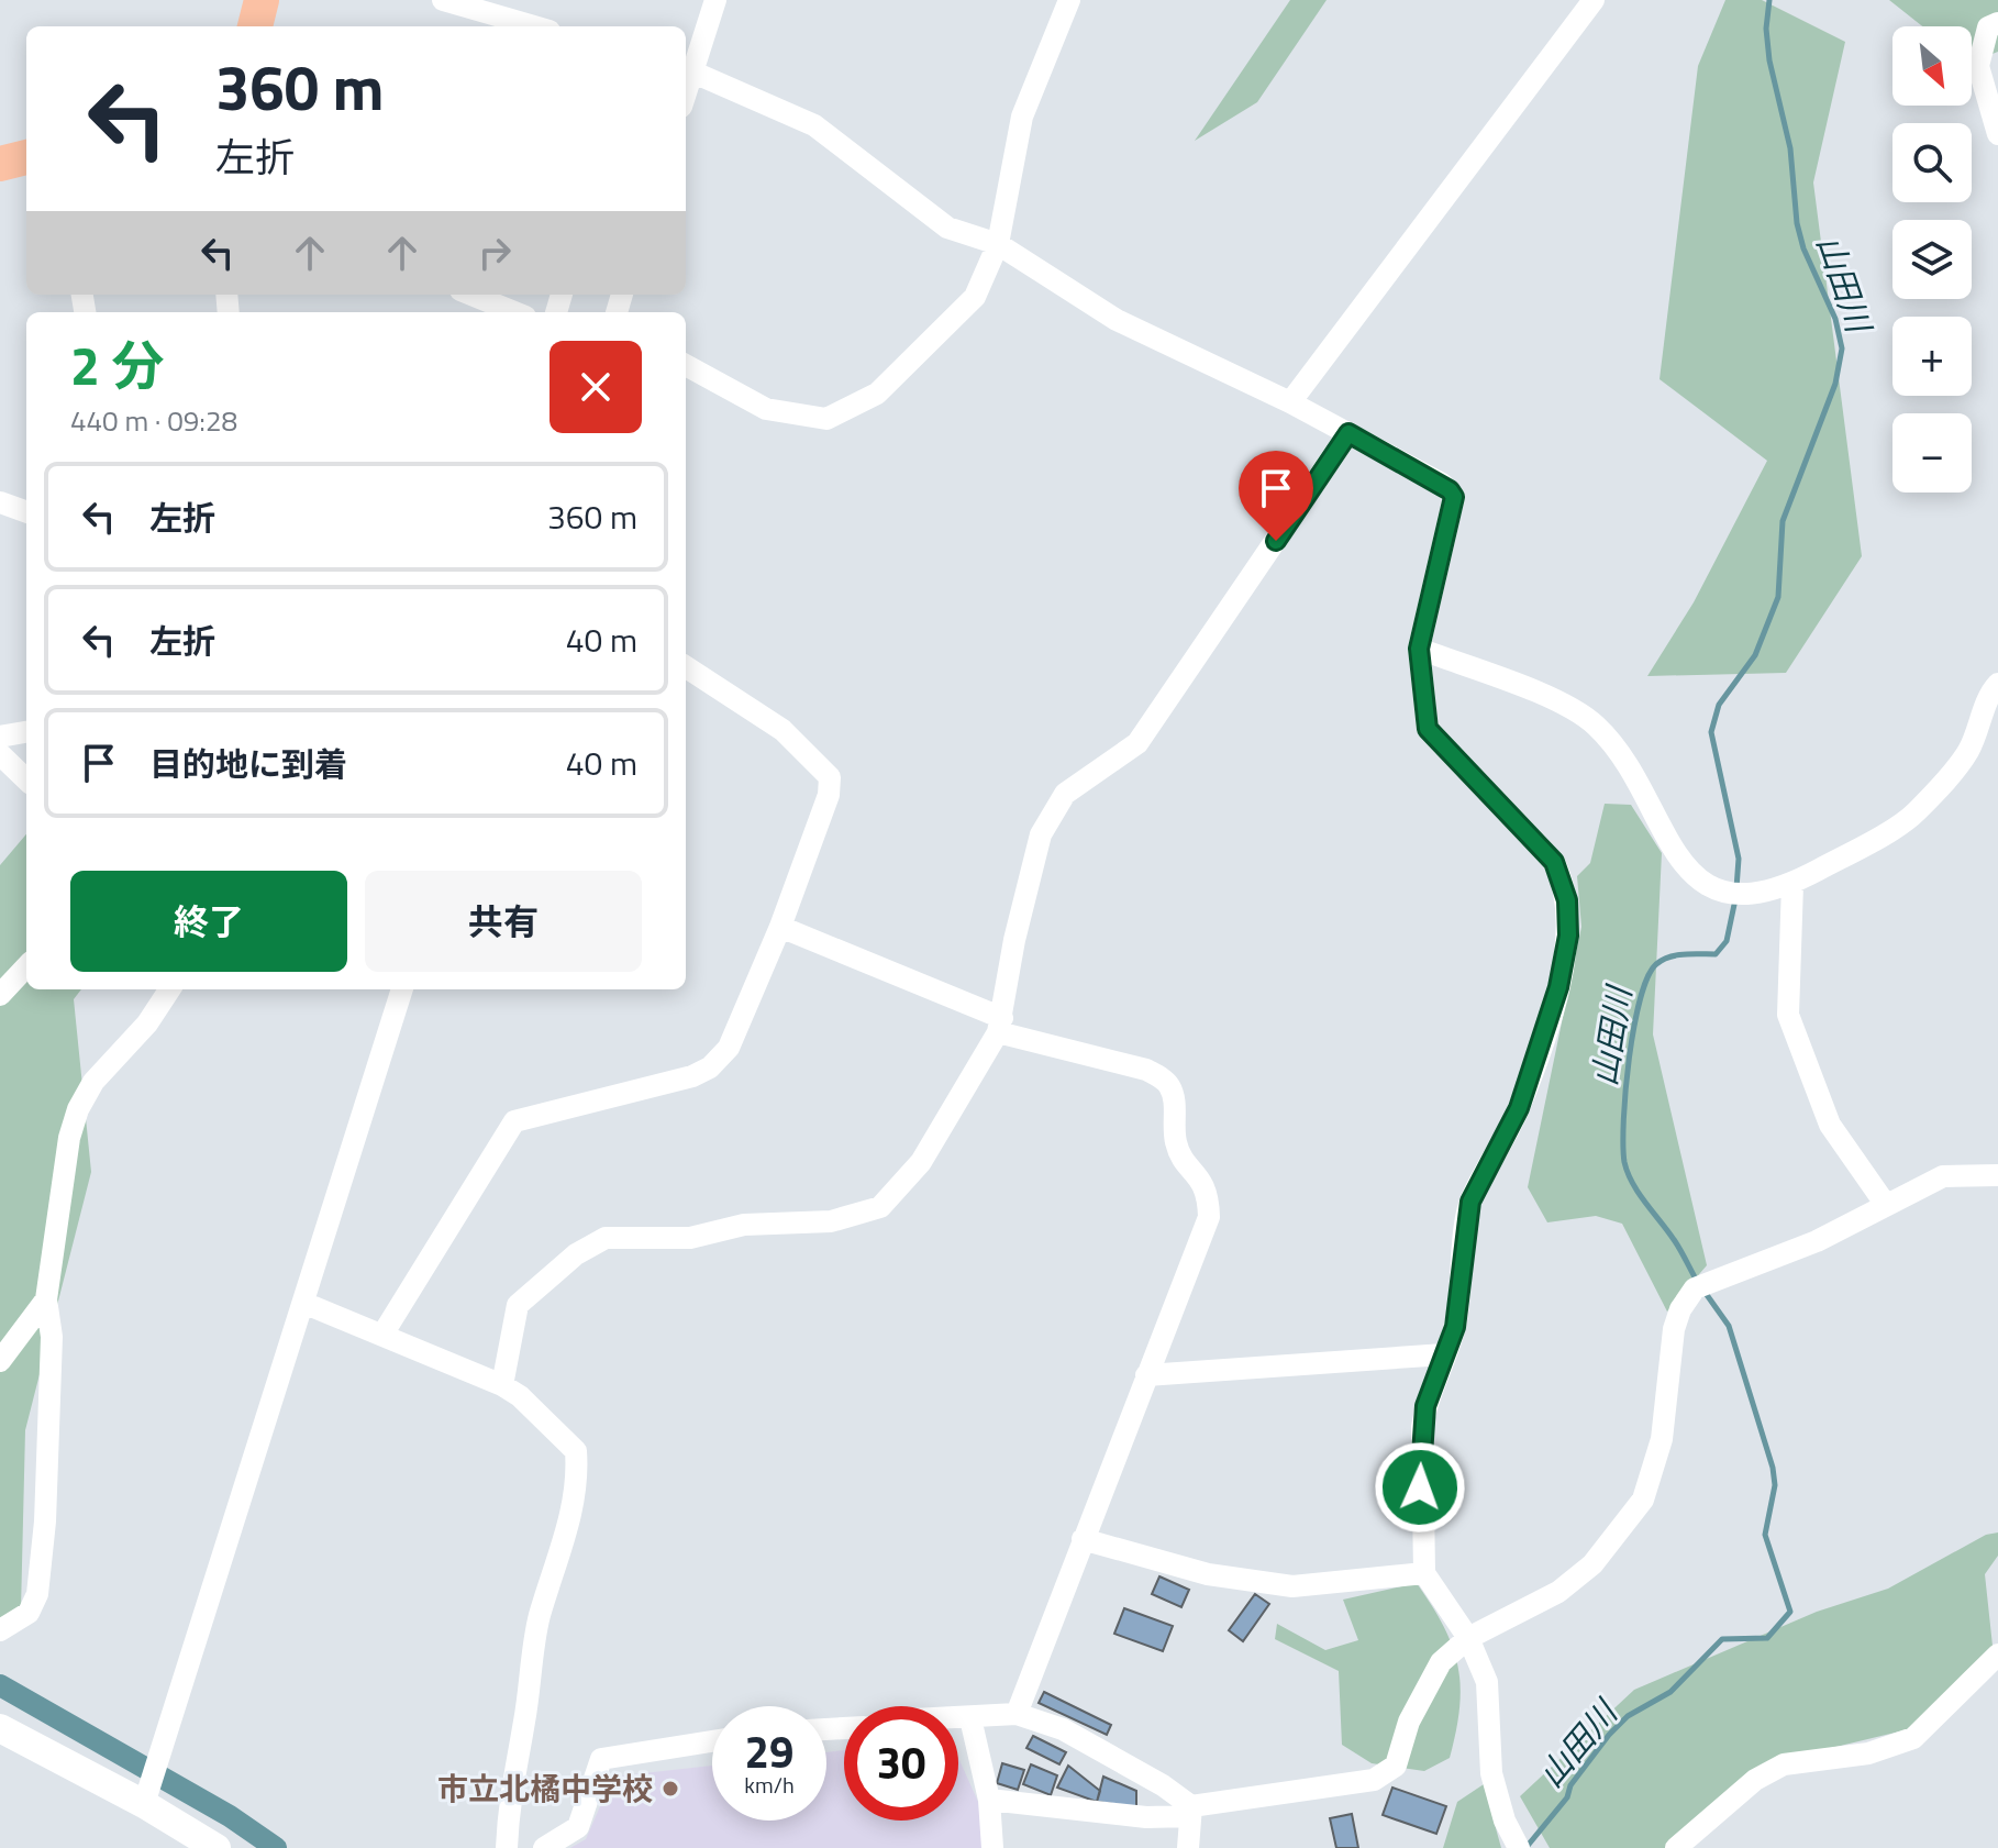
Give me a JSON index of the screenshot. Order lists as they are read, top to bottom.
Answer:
{
  "water": ["山田川"],
  "places": ["市立北橘中学校"],
  "north": "bottom right",
  "page": {
    "map_buttons": ["+", "−"],
    "turn": ["360 m", "左折"],
    "heading": ["2 分", "440 m · 09:28"],
    "list": [
      {
        "name": "左折",
        "value": "360 m"
      },
      {
        "name": "左折",
        "value": "40 m"
      },
      {
        "name": "目的地に到着",
        "value": "40 m"
      }
    ],
    "buttons": ["終了", "共有"],
    "speed": "29 km/h",
    "limit": "30"
  }
}
